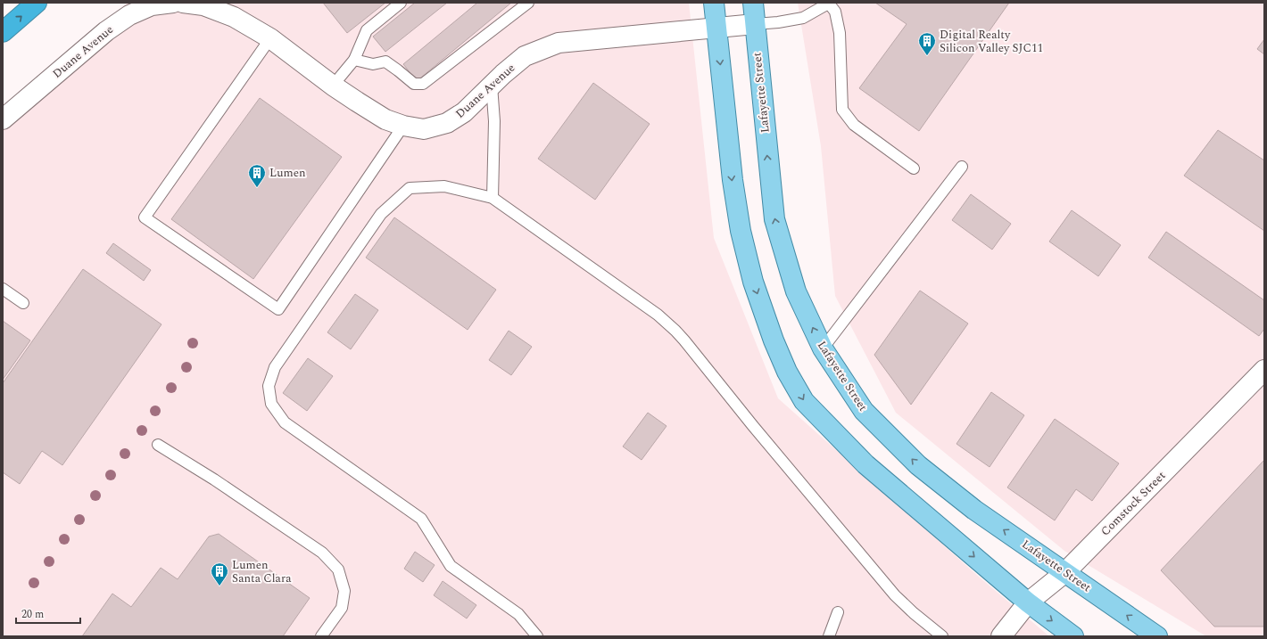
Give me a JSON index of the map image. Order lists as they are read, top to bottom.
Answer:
{
  "streets": {
    "main road": ["Lafayette Street"],
    "street": ["Duane Avenue", "Comstock Street"]
  },
  "crossings": [
    ["Duane Avenue", "Lafayette Street"],
    ["Lafayette Street", "Comstock Street"]
  ],
  "places": {
    "building": ["Digital Realty Silicon Valley SJC11", "Lumen", "Lumen Santa Clara"]
  },
  "scale_bar": "20 m"
}
